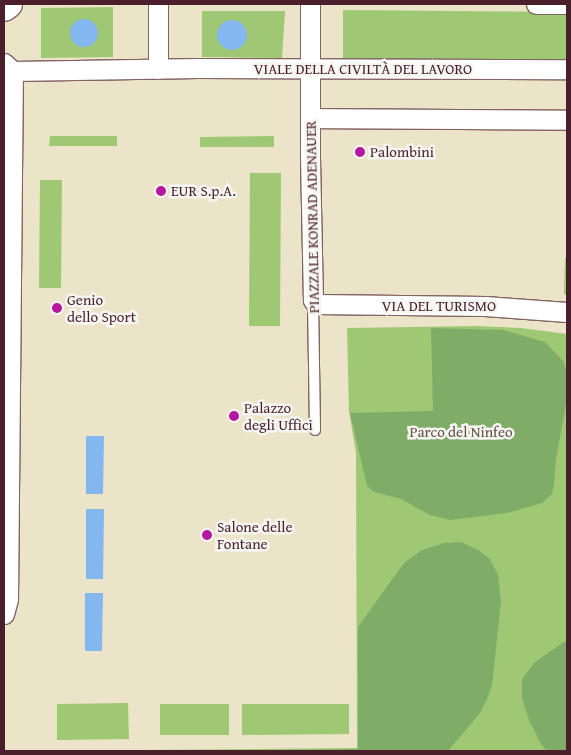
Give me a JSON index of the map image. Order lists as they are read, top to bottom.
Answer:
{
  "streets": {
    "street": ["VIALE DELLA CIVILTÀ DEL LAVORO", "PIAZZALE KONRAD ADENAUER", "VIA DEL TURISMO"]
  },
  "crossings": [
    ["VIALE DELLA CIVILTÀ DEL LAVORO", "PIAZZALE KONRAD ADENAUER"],
    ["PIAZZALE KONRAD ADENAUER", "VIA DEL TURISMO"]
  ],
  "parks": ["Parco del Ninfeo"],
  "places": [
    "Palombini",
    "EUR S.p.A.",
    "Genio dello Sport",
    "Palazzo degli Uffici",
    "Salone delle Fontane"
  ]
}
